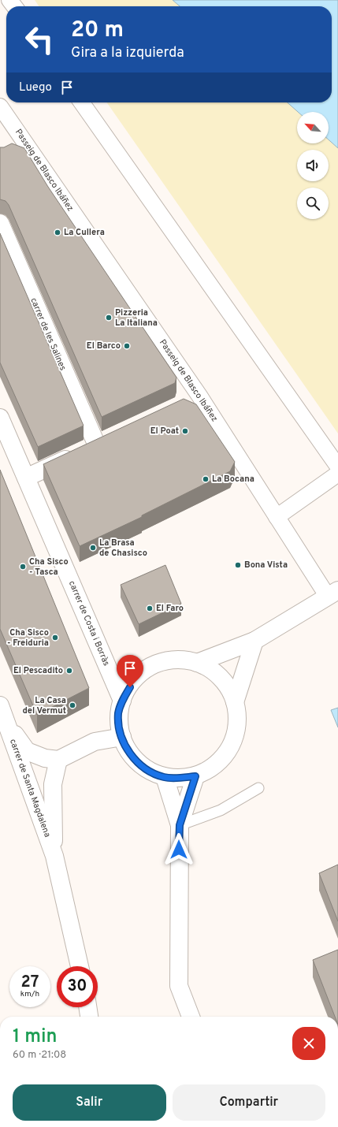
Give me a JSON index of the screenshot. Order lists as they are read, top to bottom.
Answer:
{
  "streets": {
    "street": [
      "Passeig de Blasco Ibáñez",
      "carrer de les Salines",
      "carrer de Costa i Borràs",
      "carrer de Santa Magdalena"
    ]
  },
  "places": [
    "La Cullera",
    "Pizzeria La Italiana",
    "El Barco",
    "El Poat",
    "La Bocana",
    "La Brasa de Chasisco",
    "Bona Vista",
    "Cha Sisco - Tasca",
    "El Faro",
    "Cha Sisco - Freiduria",
    "El Pescadito",
    "La Casa del Vermut"
  ],
  "north": "top left",
  "page": {
    "turn": ["20 m", "Gira a la izquierda"],
    "then": "Luego",
    "speed": "27 km/h",
    "limit": "30",
    "heading": ["1 min", "60 m · 21:08"],
    "buttons": ["Salir", "Compartir"]
  }
}
